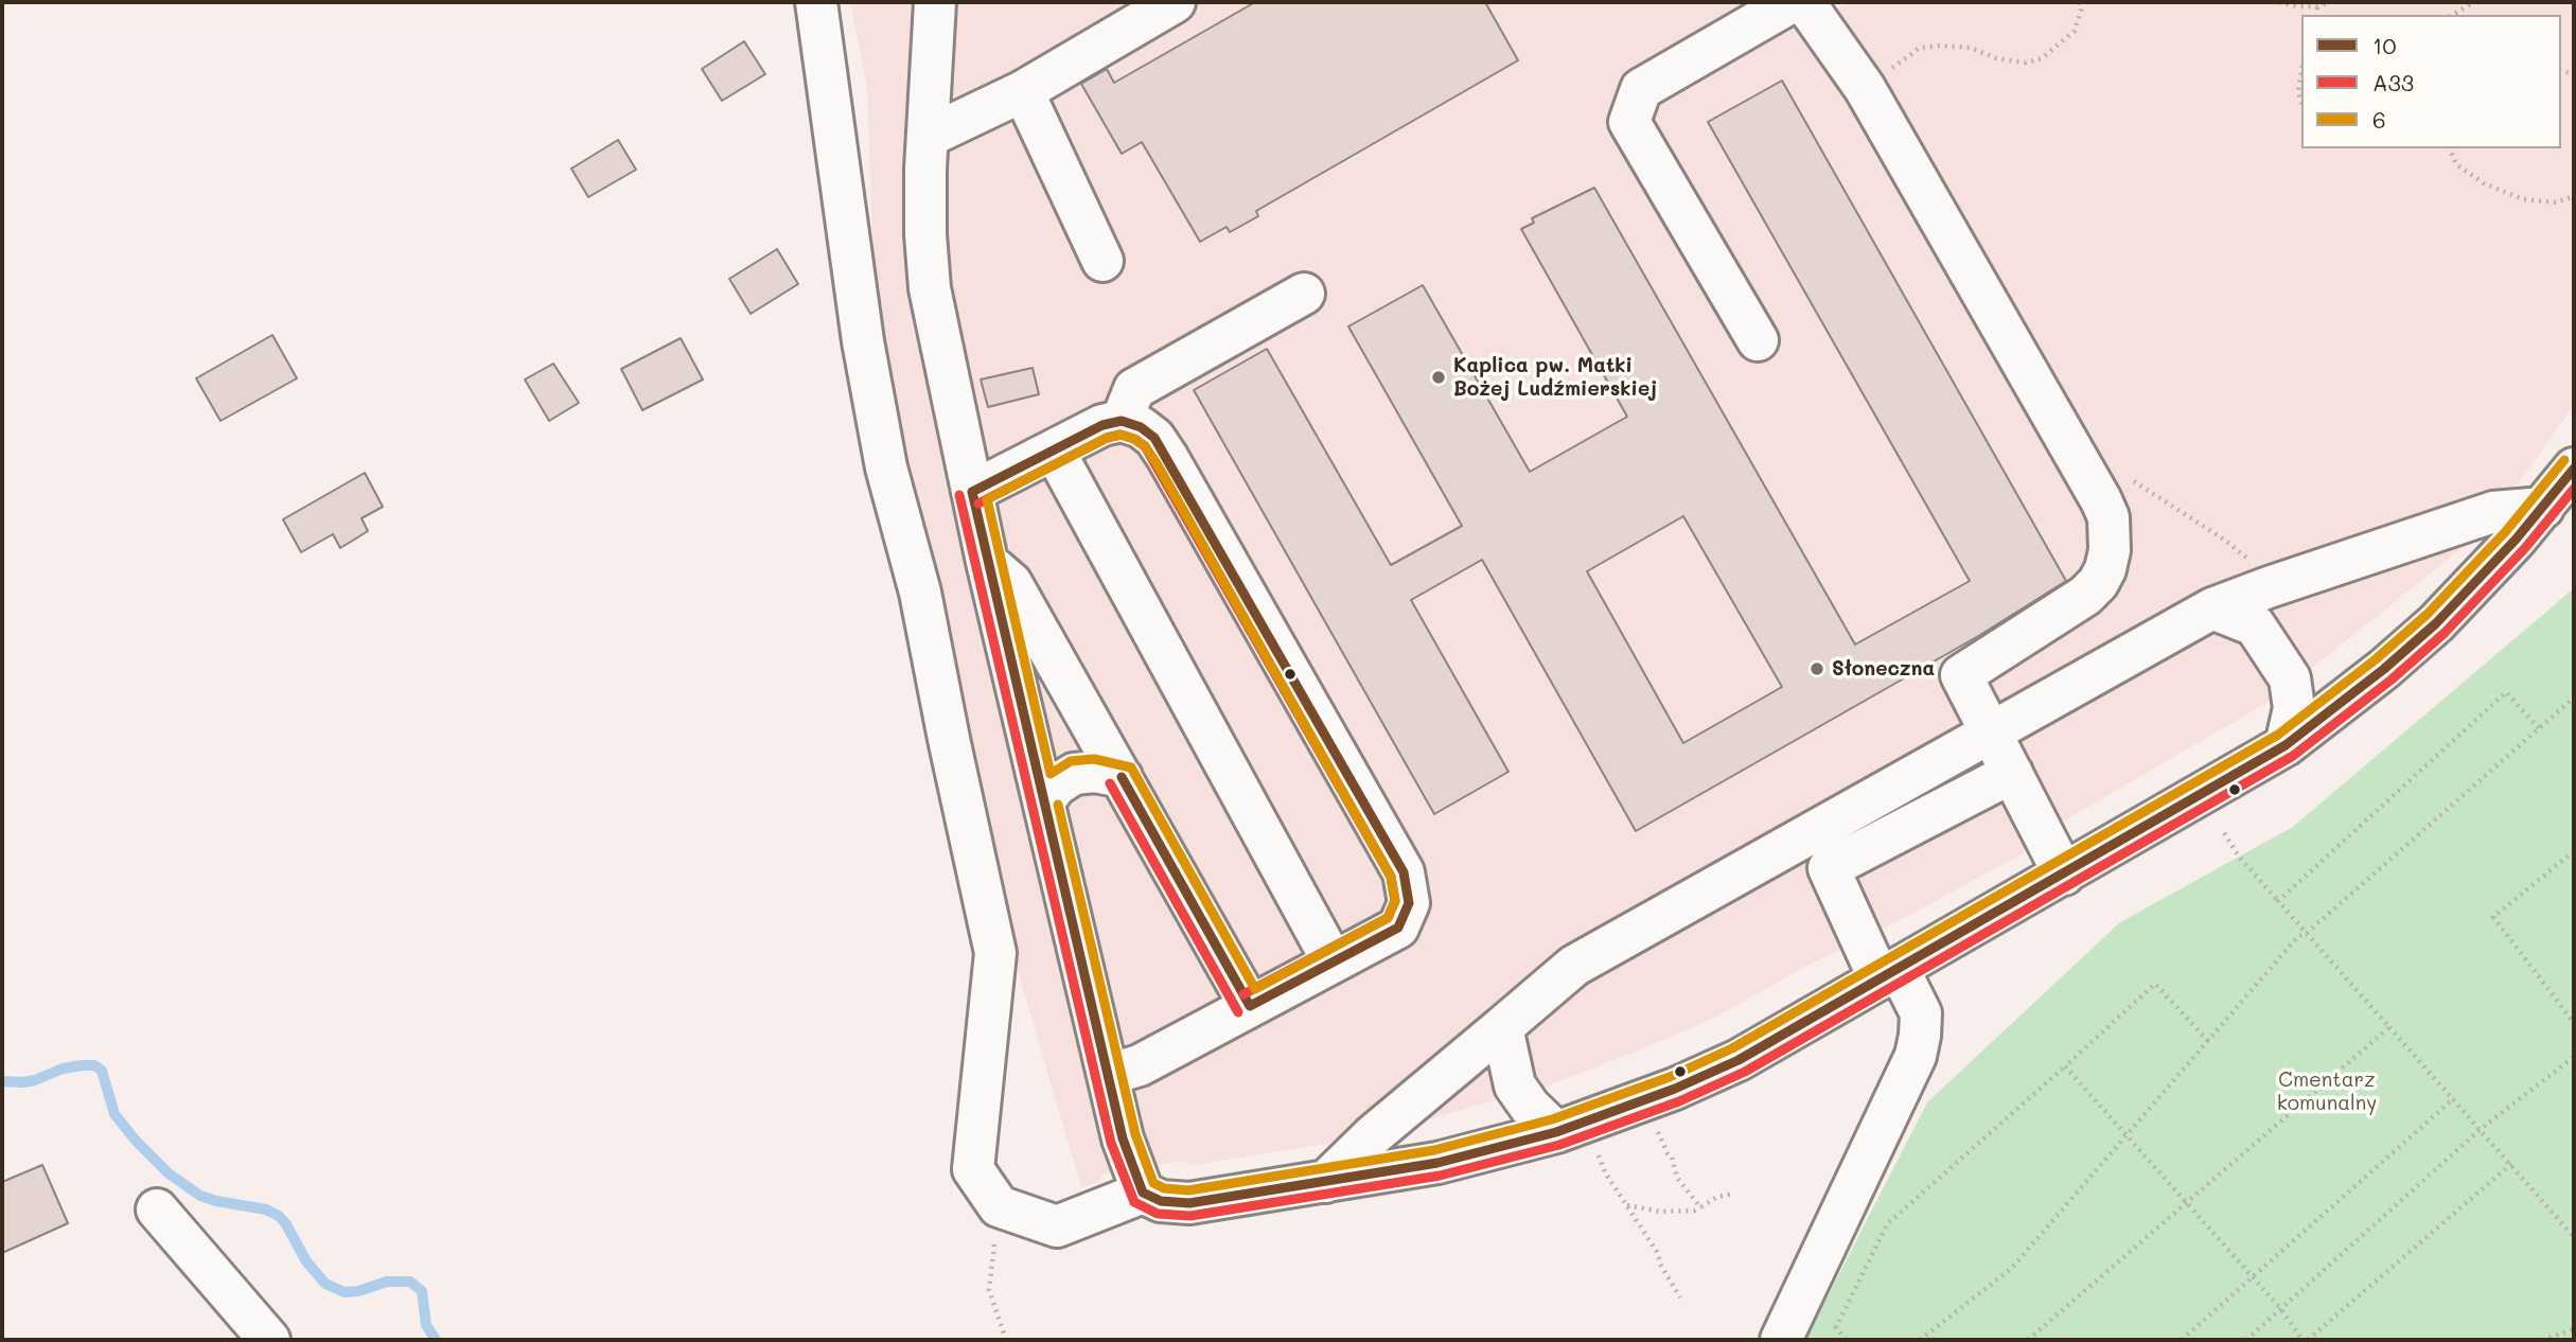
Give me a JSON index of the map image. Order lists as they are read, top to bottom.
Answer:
{
  "parks": ["Cmentarz komunalny"],
  "places": ["Kaplica pw. Matki Bożej Ludźmierskiej", "Słoneczna"],
  "lines": ["transit line 10", "transit line A33", "transit line 6"],
  "legend": ["10", "A33", "6"]
}
